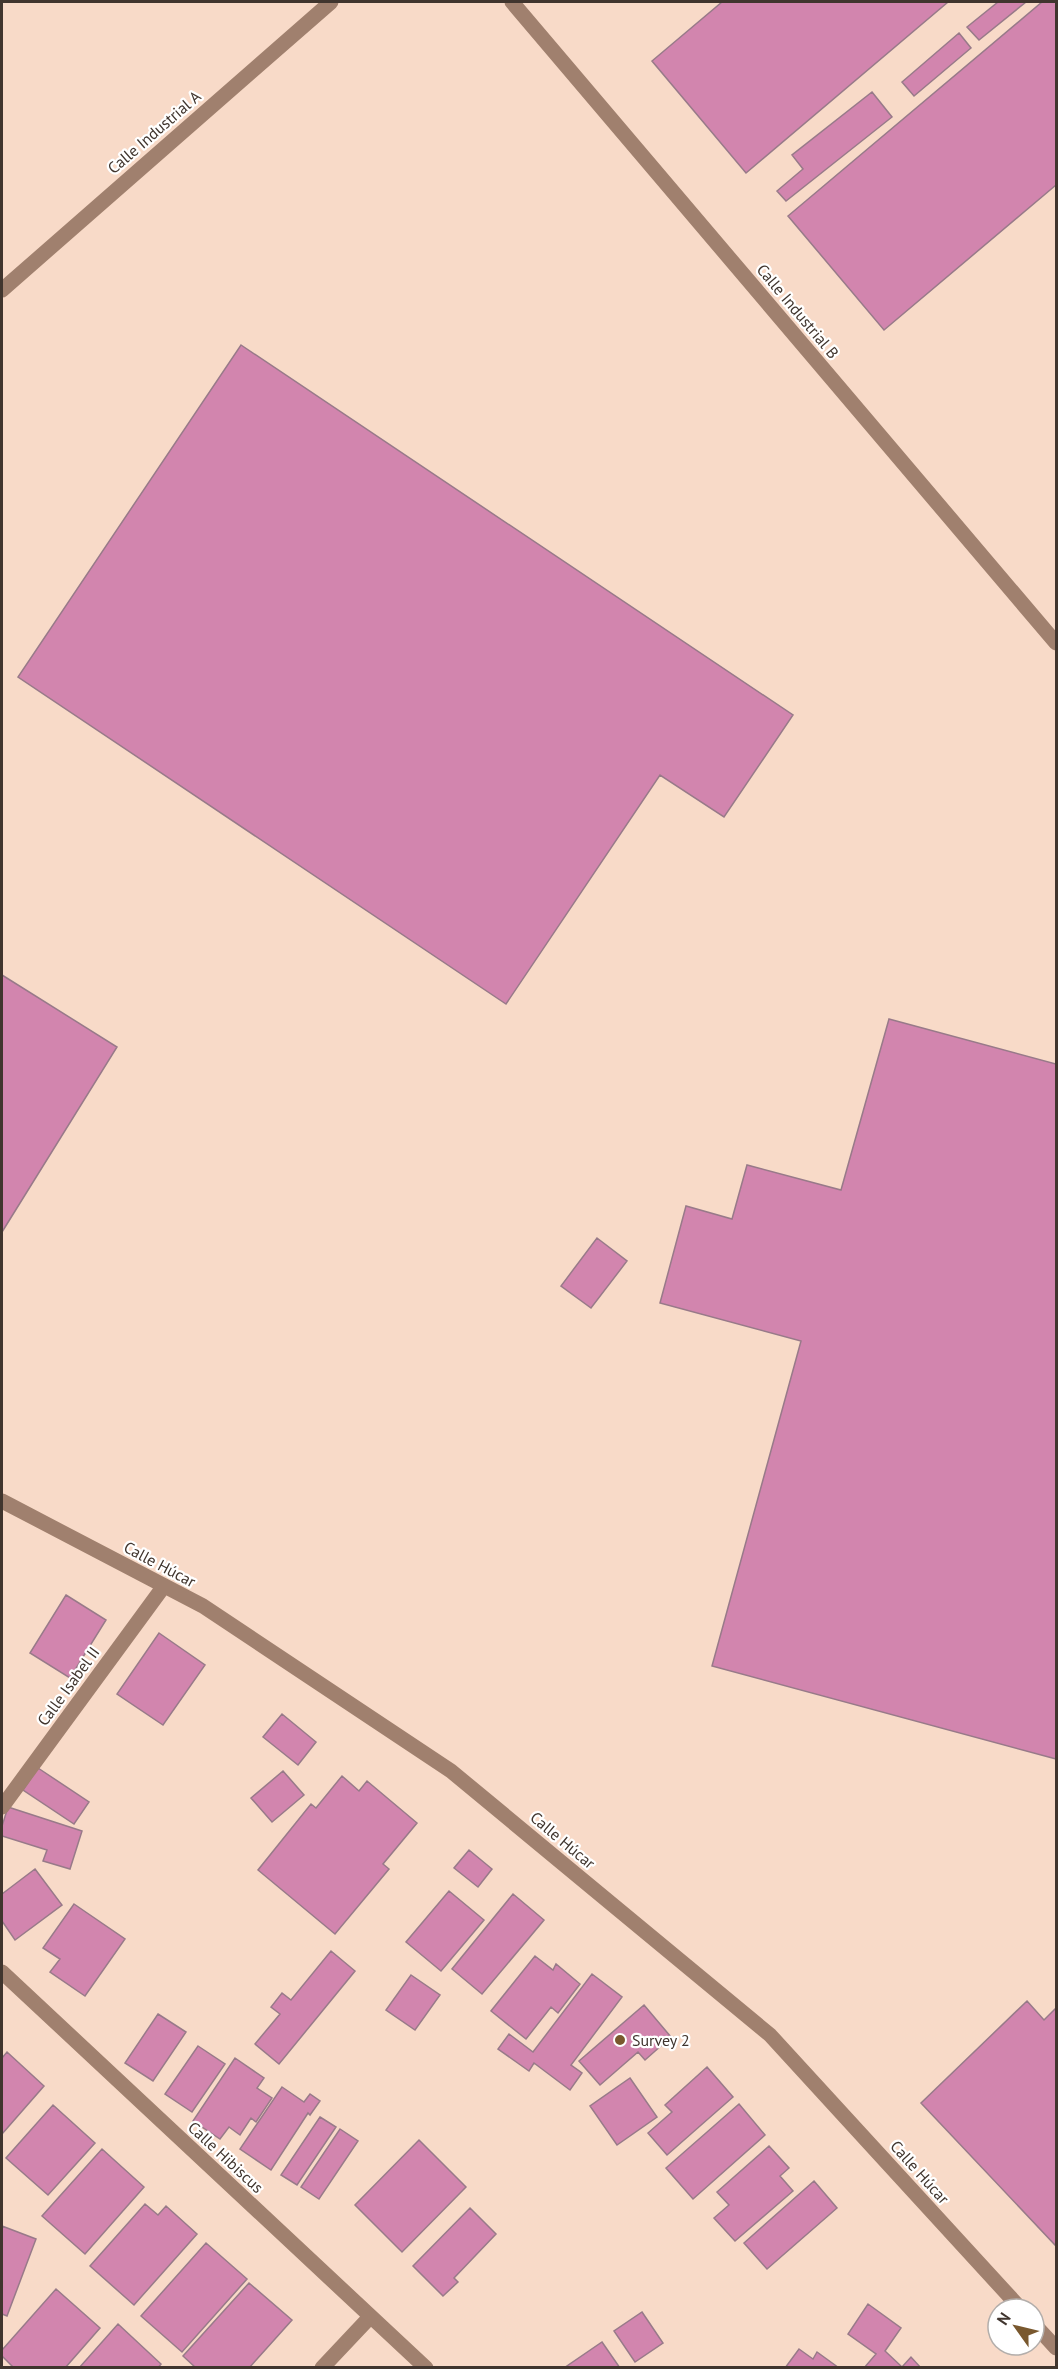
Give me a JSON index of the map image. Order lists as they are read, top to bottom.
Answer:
{
  "streets": {
    "street": [
      "Calle Industrial A",
      "Calle Industrial B",
      "Calle Húcar",
      "Calle Isabel II",
      "Calle Hibiscus"
    ]
  },
  "crossings": [
    ["Calle Húcar", "Calle Isabel II"]
  ],
  "places": ["Survey 2"],
  "north": "top left"
}
